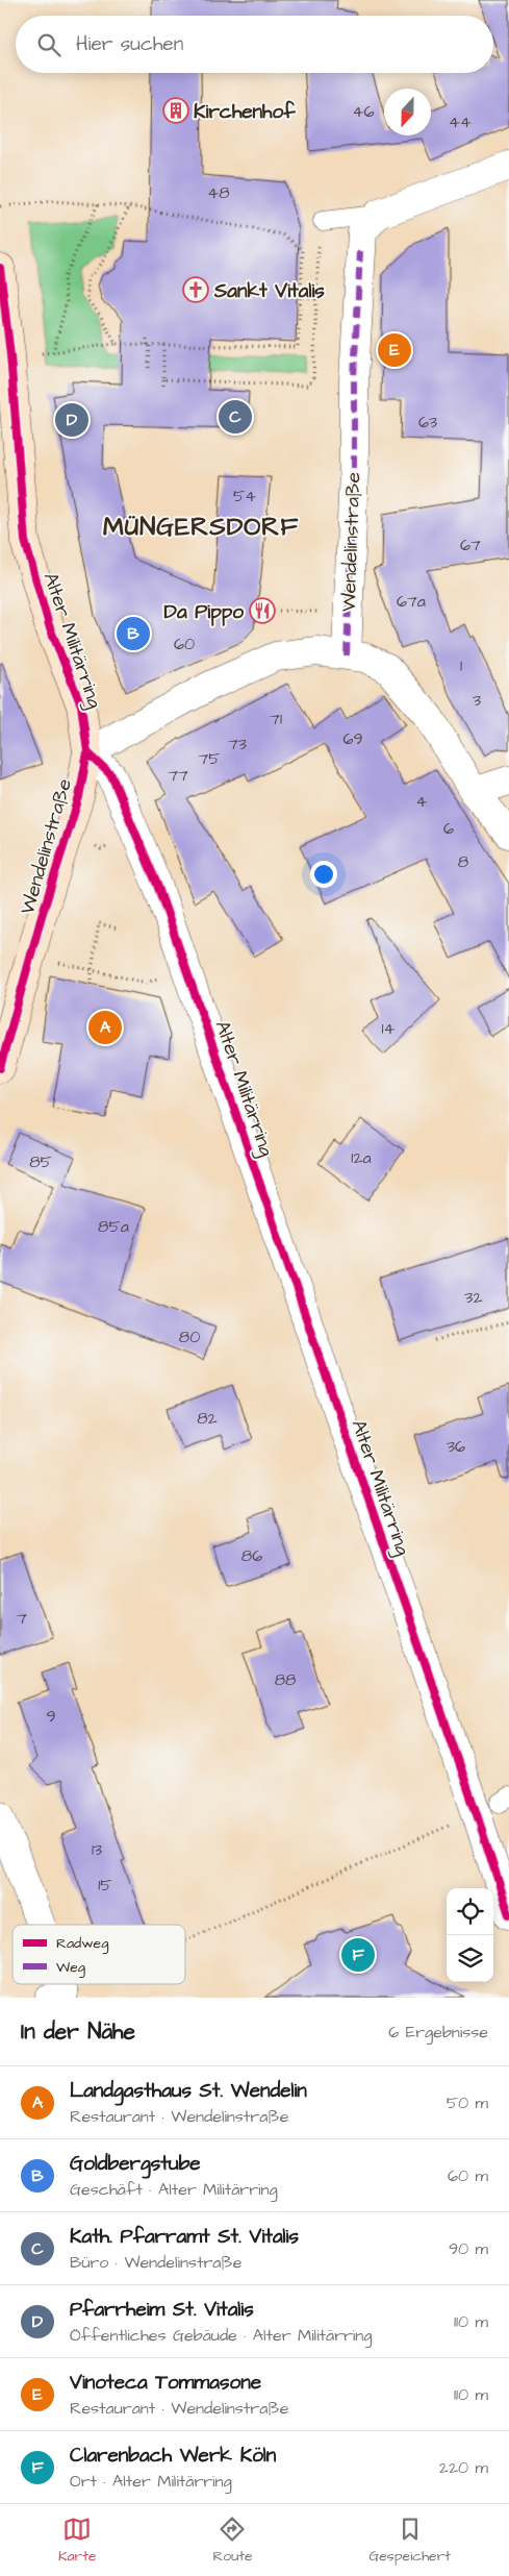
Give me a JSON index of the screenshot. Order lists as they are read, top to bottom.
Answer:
{
  "streets": {
    "street": ["Wendelinstraße", "Alter Militärring"]
  },
  "crossings": [
    ["Wendelinstraße", "Alter Militärring"]
  ],
  "districts": ["MÜNGERSDORF"],
  "places": {
    "building": ["Kirchenhof"],
    "church": ["Sankt Vitalis"],
    "restaurant": ["Da Pippo"]
  },
  "house_numbers": [
    "46",
    "44",
    "48",
    "63",
    "54",
    "67",
    "67a",
    "60",
    "1",
    "3",
    "71",
    "69",
    "73",
    "75",
    "77",
    "4",
    "6",
    "8",
    "14",
    "12a",
    "85",
    "85a",
    "32",
    "80",
    "82",
    "36",
    "86",
    "7",
    "88",
    "9",
    "13",
    "15"
  ],
  "legend": ["Radweg", "Weg"],
  "north": "bottom",
  "page": {
    "search": "Hier suchen",
    "pins": [
      "E",
      "C",
      "D",
      "B",
      "A",
      "F"
    ],
    "heading": ["In der Nähe", "6 Ergebnisse"],
    "list": [
      {
        "mark": "A",
        "name": "Landgasthaus St. Wendelin",
        "note": "Restaurant · Wendelinstraße",
        "value": "50 m"
      },
      {
        "mark": "B",
        "name": "Goldbergstube",
        "note": "Geschäft · Alter Militärring",
        "value": "60 m"
      },
      {
        "mark": "C",
        "name": "Kath. Pfarramt St. Vitalis",
        "note": "Büro · Wendelinstraße",
        "value": "90 m"
      },
      {
        "mark": "D",
        "name": "Pfarrheim St. Vitalis",
        "note": "Öffentliches Gebäude · Alter Militärring",
        "value": "110 m"
      },
      {
        "mark": "E",
        "name": "Vinoteca Tommasone",
        "note": "Restaurant · Wendelinstraße",
        "value": "110 m"
      },
      {
        "mark": "F",
        "name": "Clarenbach Werk Köln",
        "note": "Ort · Alter Militärring",
        "value": "220 m"
      }
    ],
    "nav": ["Karte", "Route", "Gespeichert"]
  }
}
